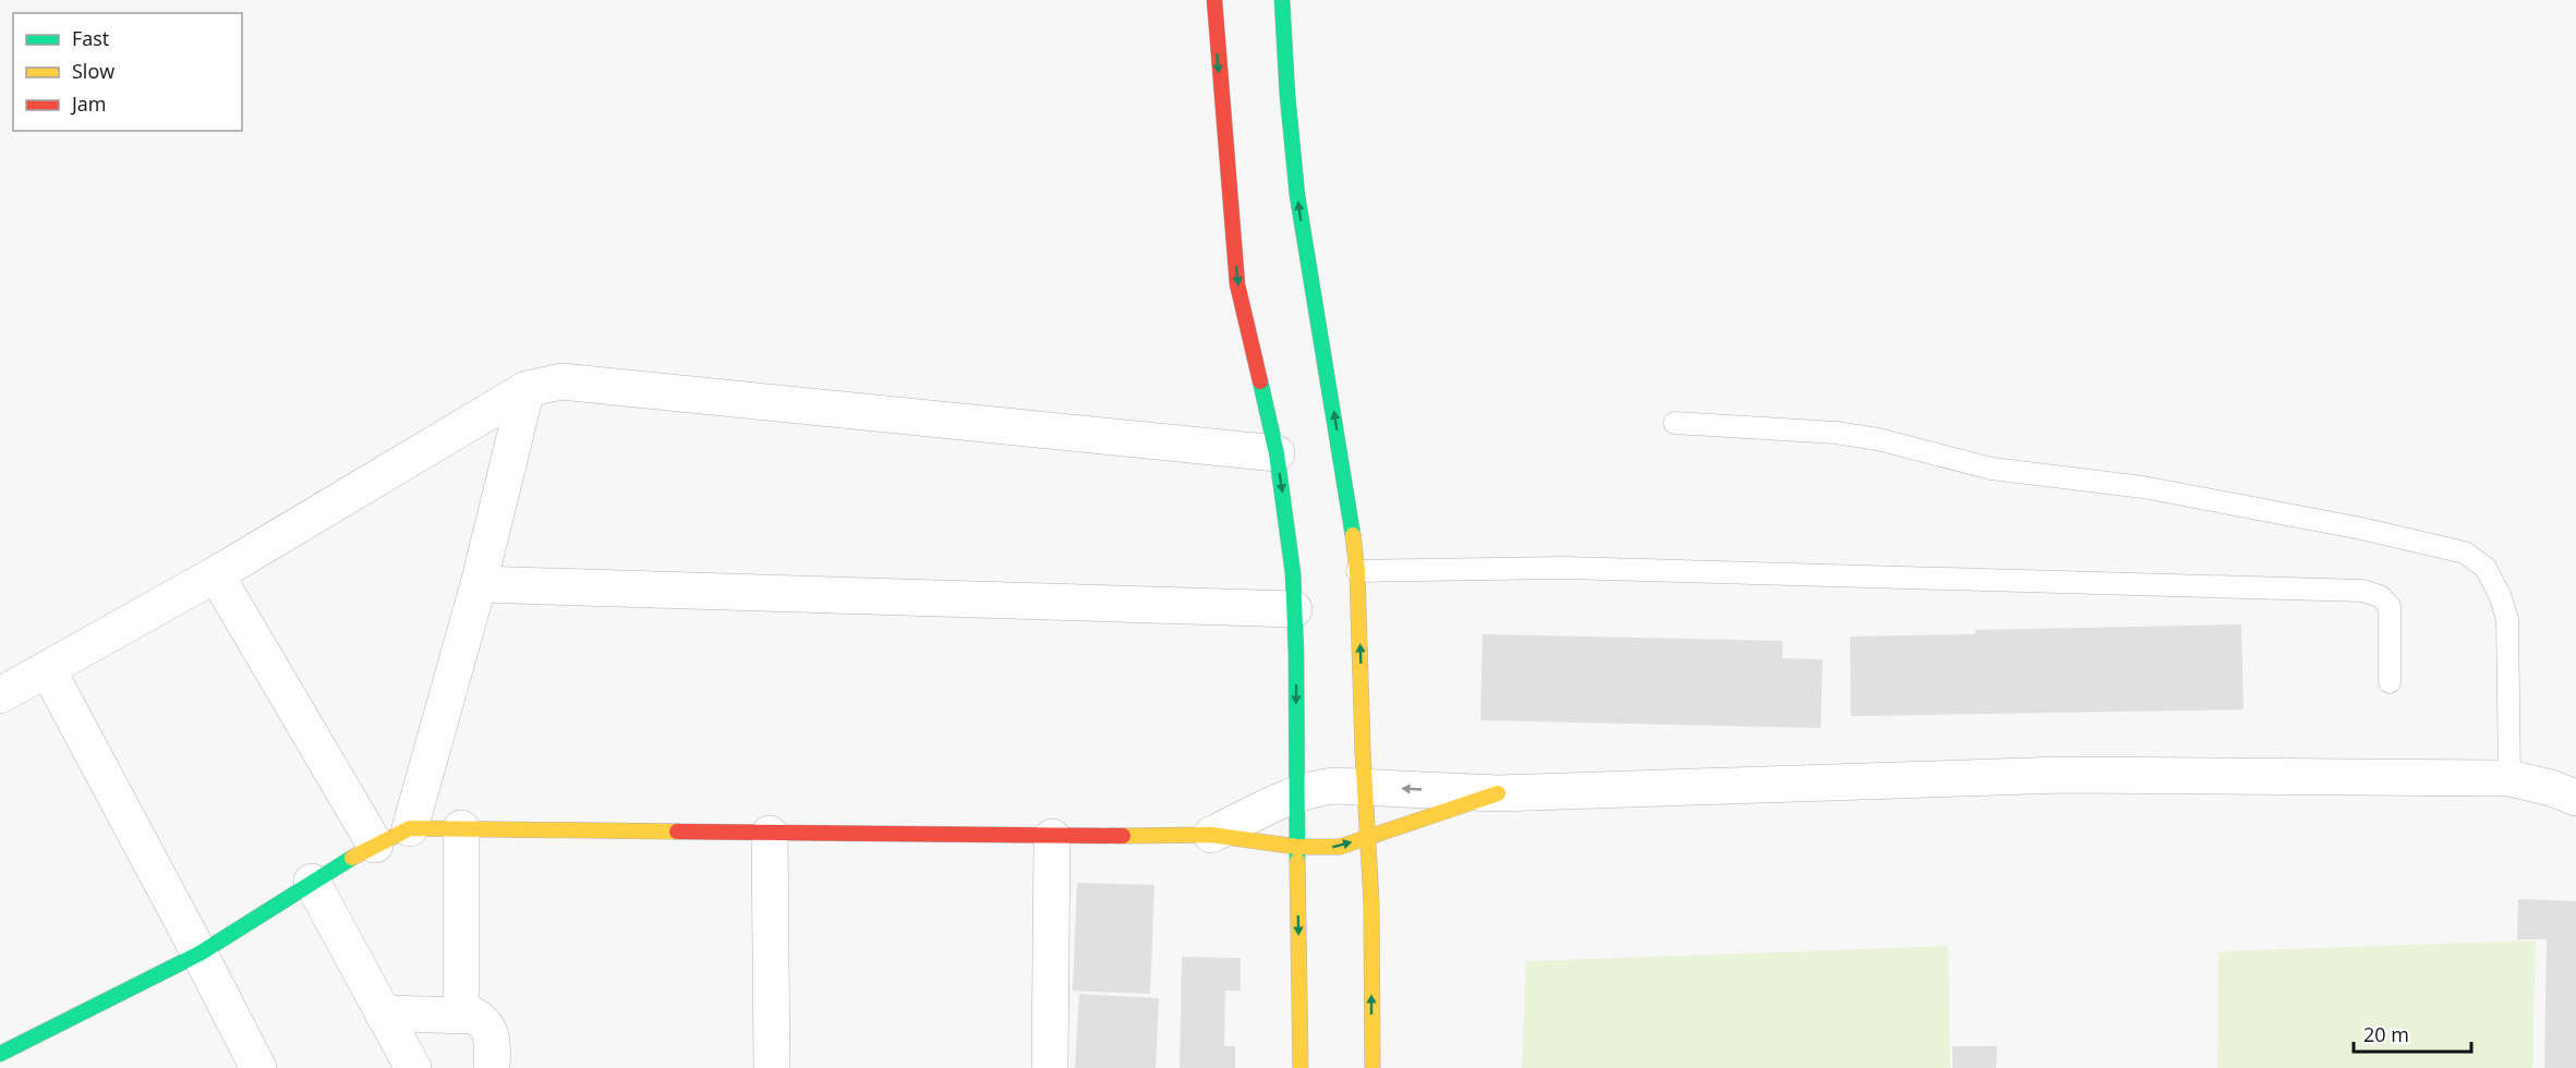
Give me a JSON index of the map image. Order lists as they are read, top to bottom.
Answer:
{
  "legend": ["Fast", "Slow", "Jam"],
  "scale_bar": "20 m"
}
